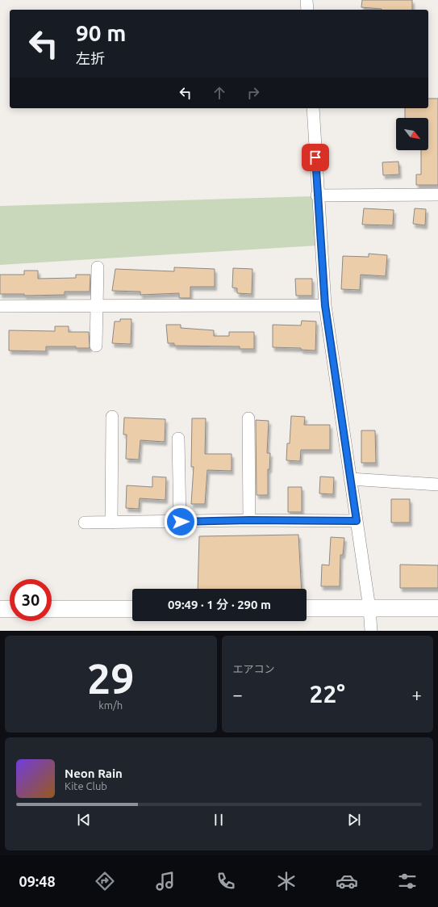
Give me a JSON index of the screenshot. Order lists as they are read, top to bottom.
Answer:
{
  "north": "bottom right",
  "page": {
    "turn": ["90 m", "左折"],
    "limit": "30",
    "trip": "09:49 · 1 分 · 290 m",
    "tile": [
      ["29", "km/h"],
      "エアコン"
    ],
    "heat": ["−", "22°", "+"],
    "song": ["Neon Rain", "Kite Club"],
    "tabs": "09:48"
  }
}
